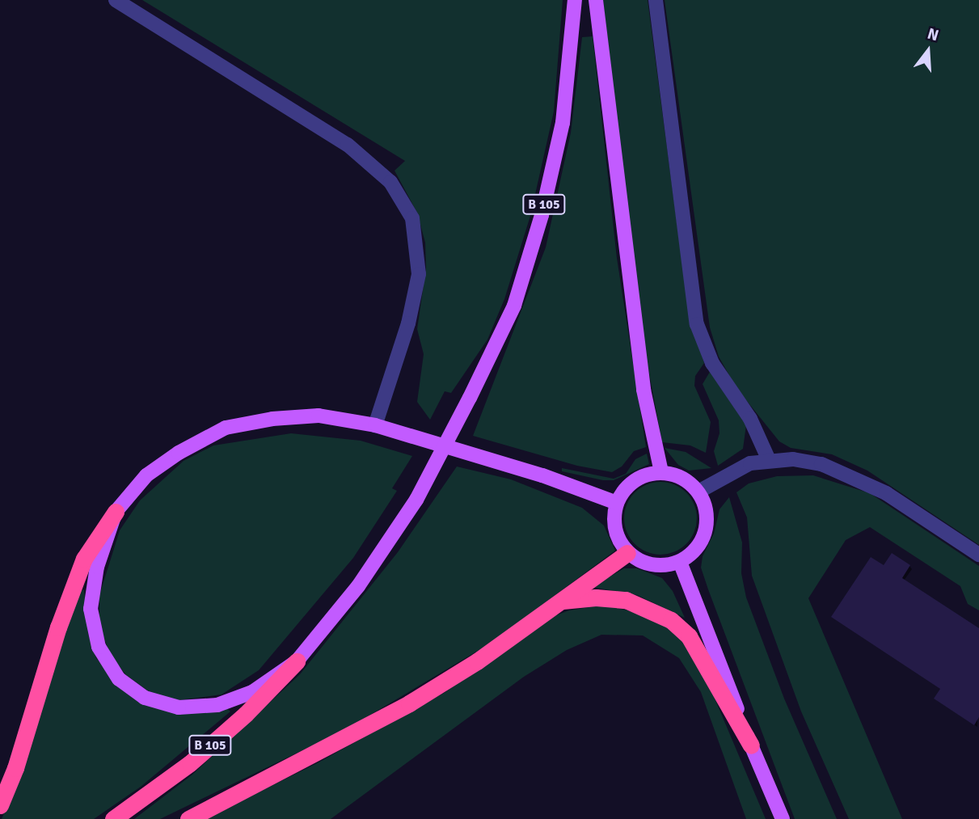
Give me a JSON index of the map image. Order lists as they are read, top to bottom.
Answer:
{
  "streets": {
    "highway": ["B 105"]
  },
  "north": "top"
}
